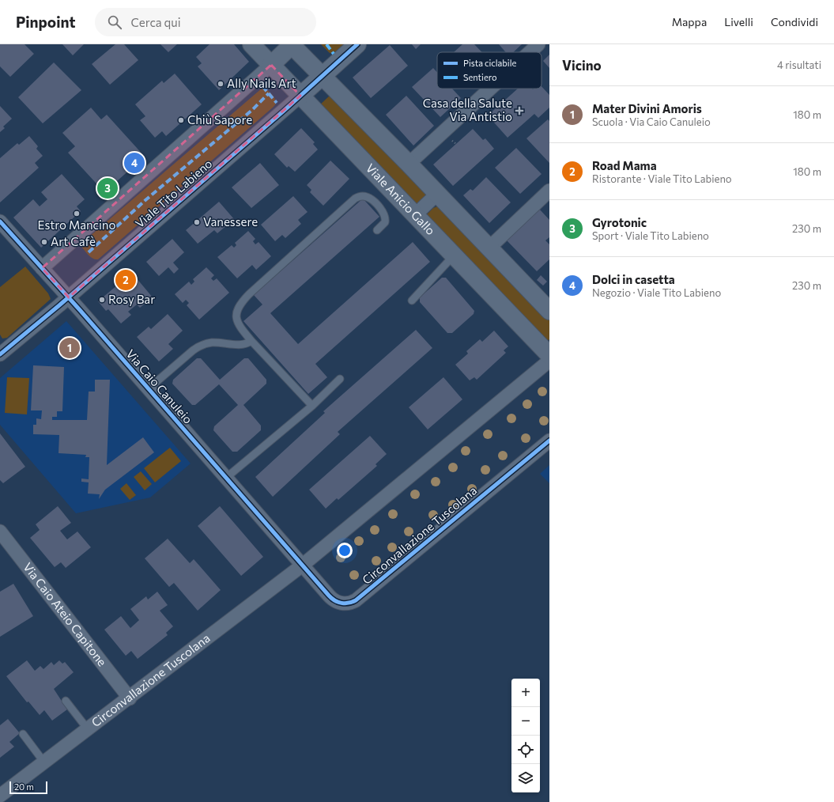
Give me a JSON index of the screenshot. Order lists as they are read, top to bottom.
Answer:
{
  "streets": {
    "street": [
      "Viale Tito Labieno",
      "Viale Anicio Gallo",
      "Via Caio Canuleio",
      "Circonvallazione Tuscolana",
      "Via Caio Ateio Capitone"
    ]
  },
  "crossings": [
    ["Viale Tito Labieno", "Viale Anicio Gallo"],
    ["Viale Tito Labieno", "Via Caio Canuleio"],
    ["Via Caio Canuleio", "Circonvallazione Tuscolana"],
    ["Circonvallazione Tuscolana", "Via Caio Ateio Capitone"]
  ],
  "places": {
    "other": [
      "Ally Nails Art",
      "Chiù Sapore",
      "Estro Mancino",
      "Vanessere",
      "Art Cafè",
      "Rosy Bar"
    ],
    "health": ["Casa della Salute Via Antistio"]
  },
  "legend": ["Pista ciclabile", "Sentiero"],
  "scale_bar": "20 m",
  "page": {
    "header": "Pinpoint",
    "search": "Cerca qui",
    "nav": ["Mappa", "Livelli", "Condividi"],
    "heading": ["Vicino", "4 risultati"],
    "list": [
      {
        "mark": "1",
        "name": "Mater Divini Amoris",
        "note": "Scuola · Via Caio Canuleio",
        "value": "180 m"
      },
      {
        "mark": "2",
        "name": "Road Mama",
        "note": "Ristorante · Viale Tito Labieno",
        "value": "180 m"
      },
      {
        "mark": "3",
        "name": "Gyrotonic",
        "note": "Sport · Viale Tito Labieno",
        "value": "230 m"
      },
      {
        "mark": "4",
        "name": "Dolci in casetta",
        "note": "Negozio · Viale Tito Labieno",
        "value": "230 m"
      }
    ],
    "pins": [
      "4",
      "3",
      "2",
      "1"
    ],
    "map_buttons": ["+", "−"],
    "scale": "20 m"
  }
}
